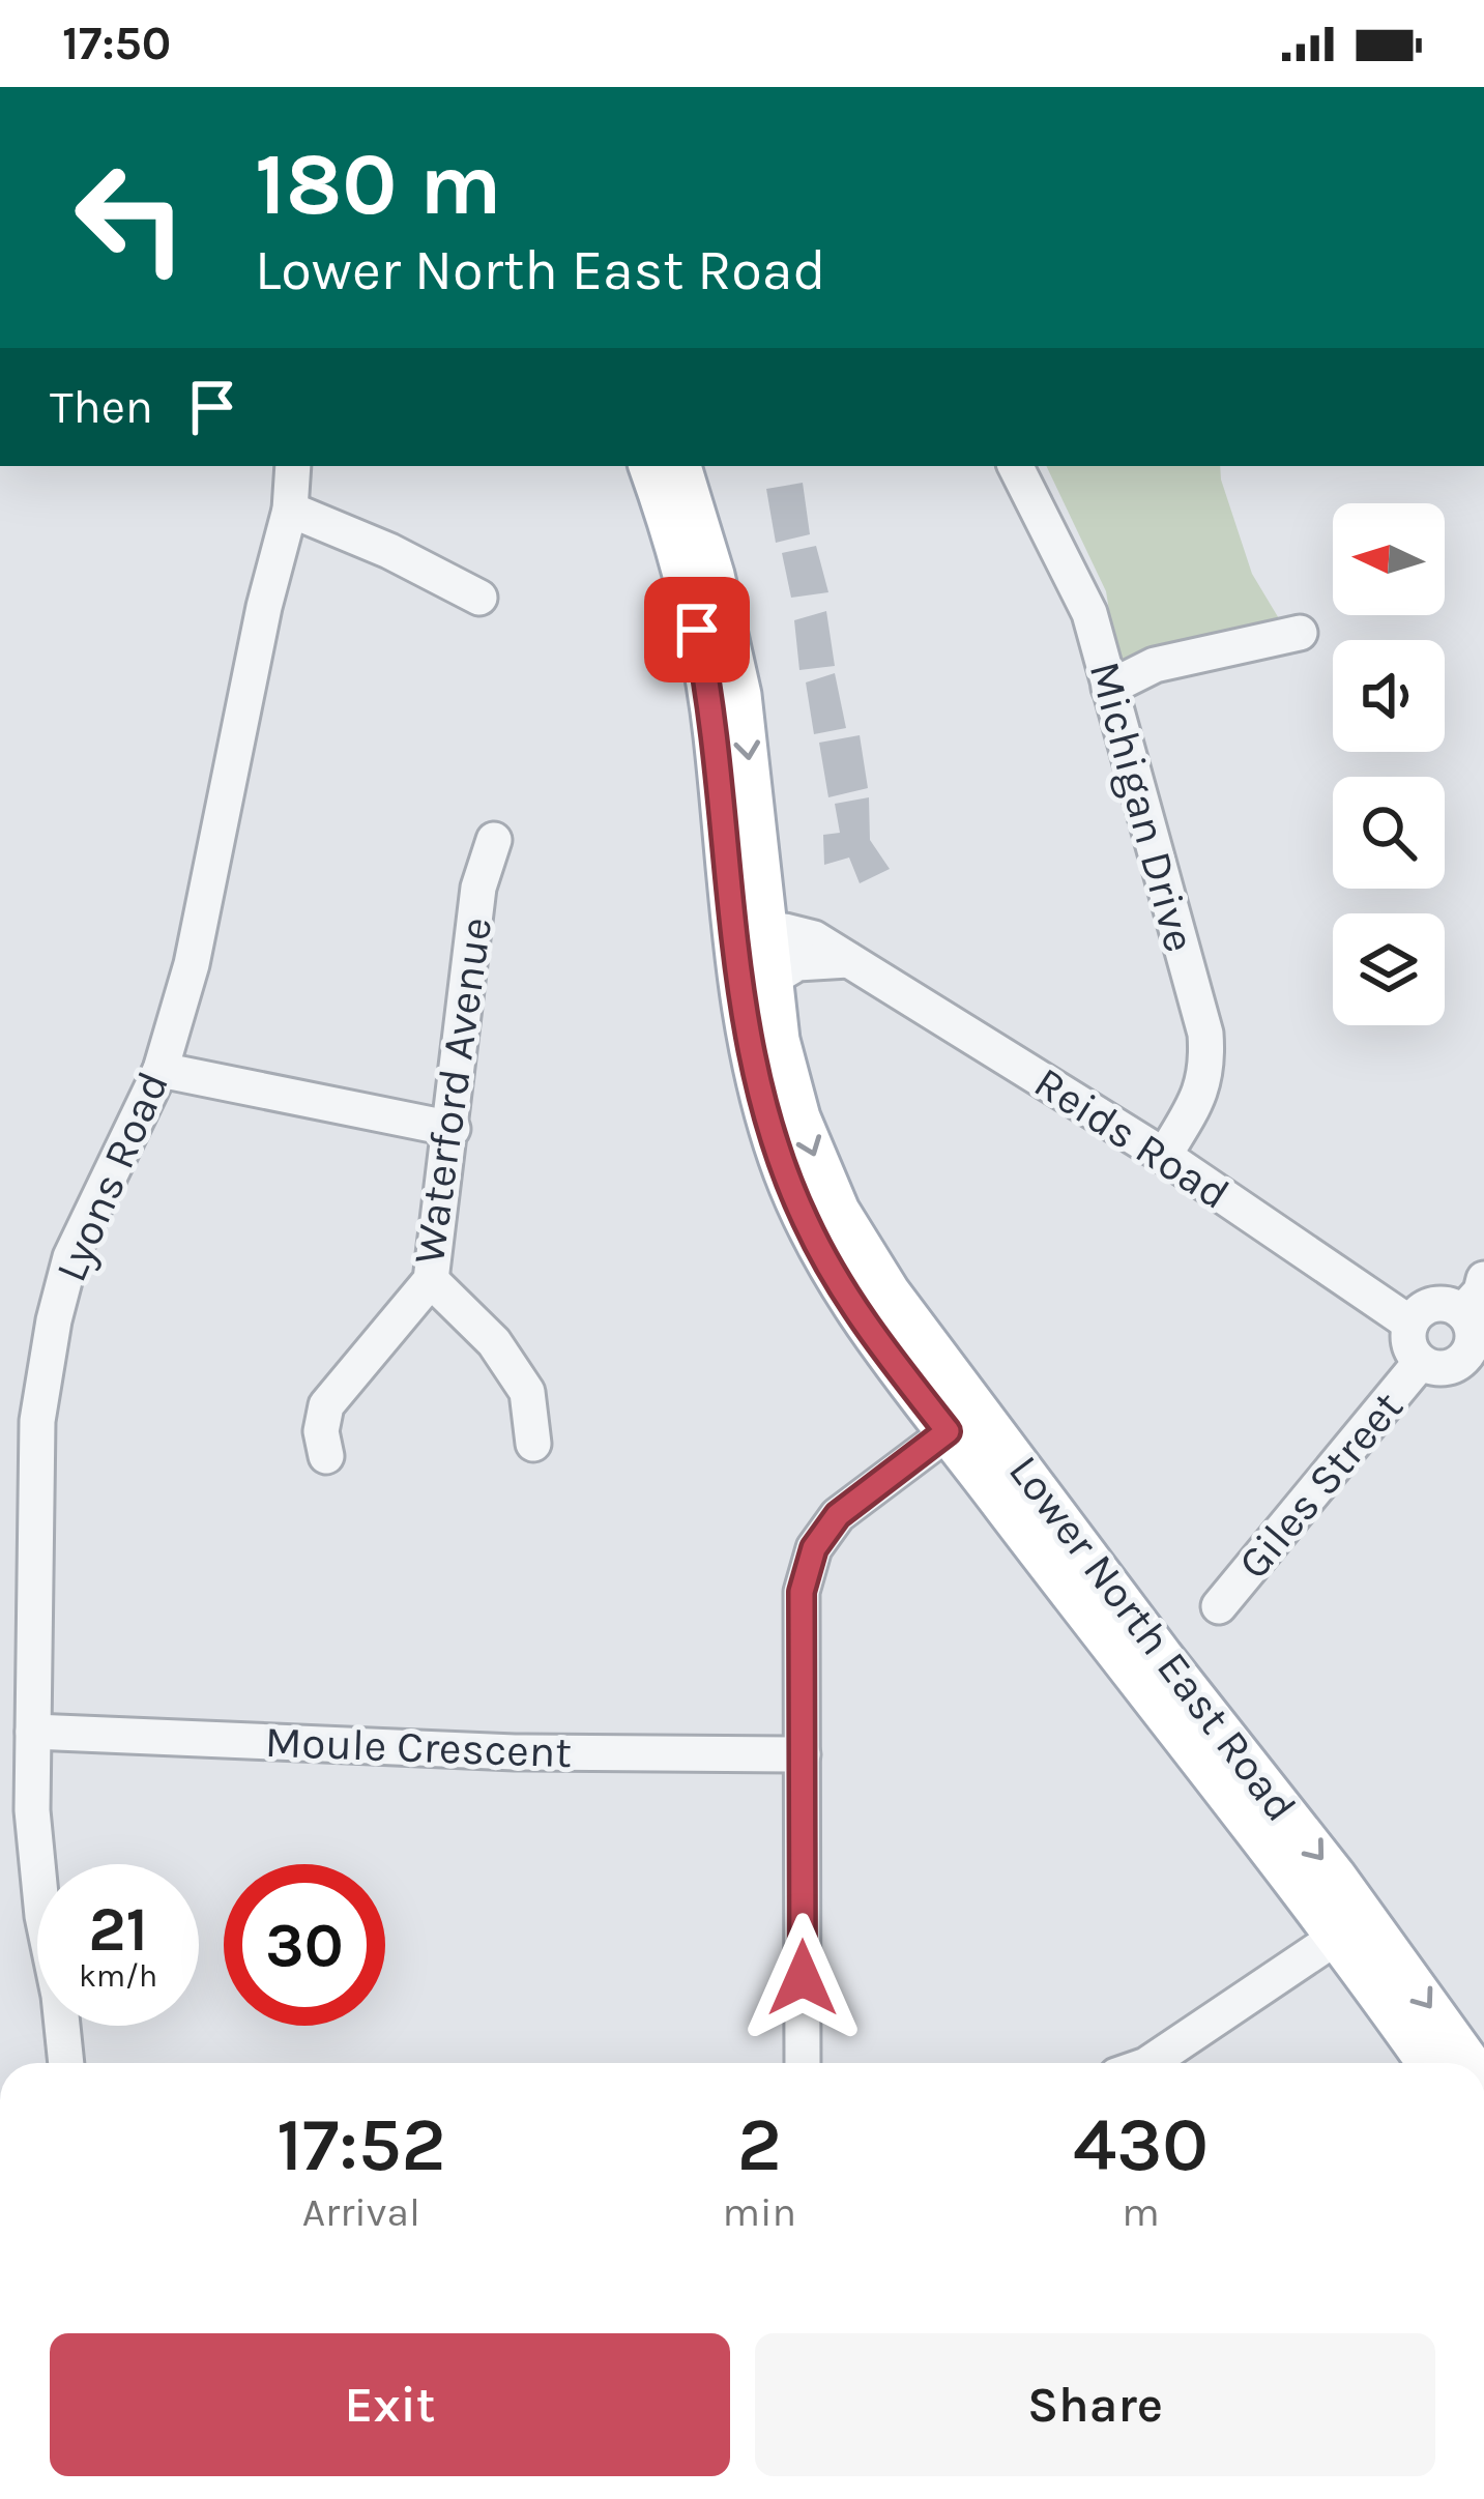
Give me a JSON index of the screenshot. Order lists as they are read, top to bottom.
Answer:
{
  "streets": {
    "main road": ["Lower North East Road"],
    "street": [
      "Michigan Drive",
      "Waterford Avenue",
      "Reids Road",
      "Lyons Road",
      "Giles Street",
      "Moule Crescent"
    ]
  },
  "crossings": [
    ["Michigan Drive", "Reids Road"],
    ["Reids Road", "Giles Street"],
    ["Reids Road", "Lower North East Road"],
    ["Lyons Road", "Moule Crescent"]
  ],
  "north": "left",
  "page": {
    "status": "17:50",
    "turn": ["180 m", "Lower North East Road"],
    "then": "Then",
    "speed": "21 km/h",
    "limit": "30",
    "eta": [
      "17:52",
      "Arrival",
      "2",
      "min",
      "430",
      "m"
    ],
    "buttons": ["Exit", "Share"]
  }
}
